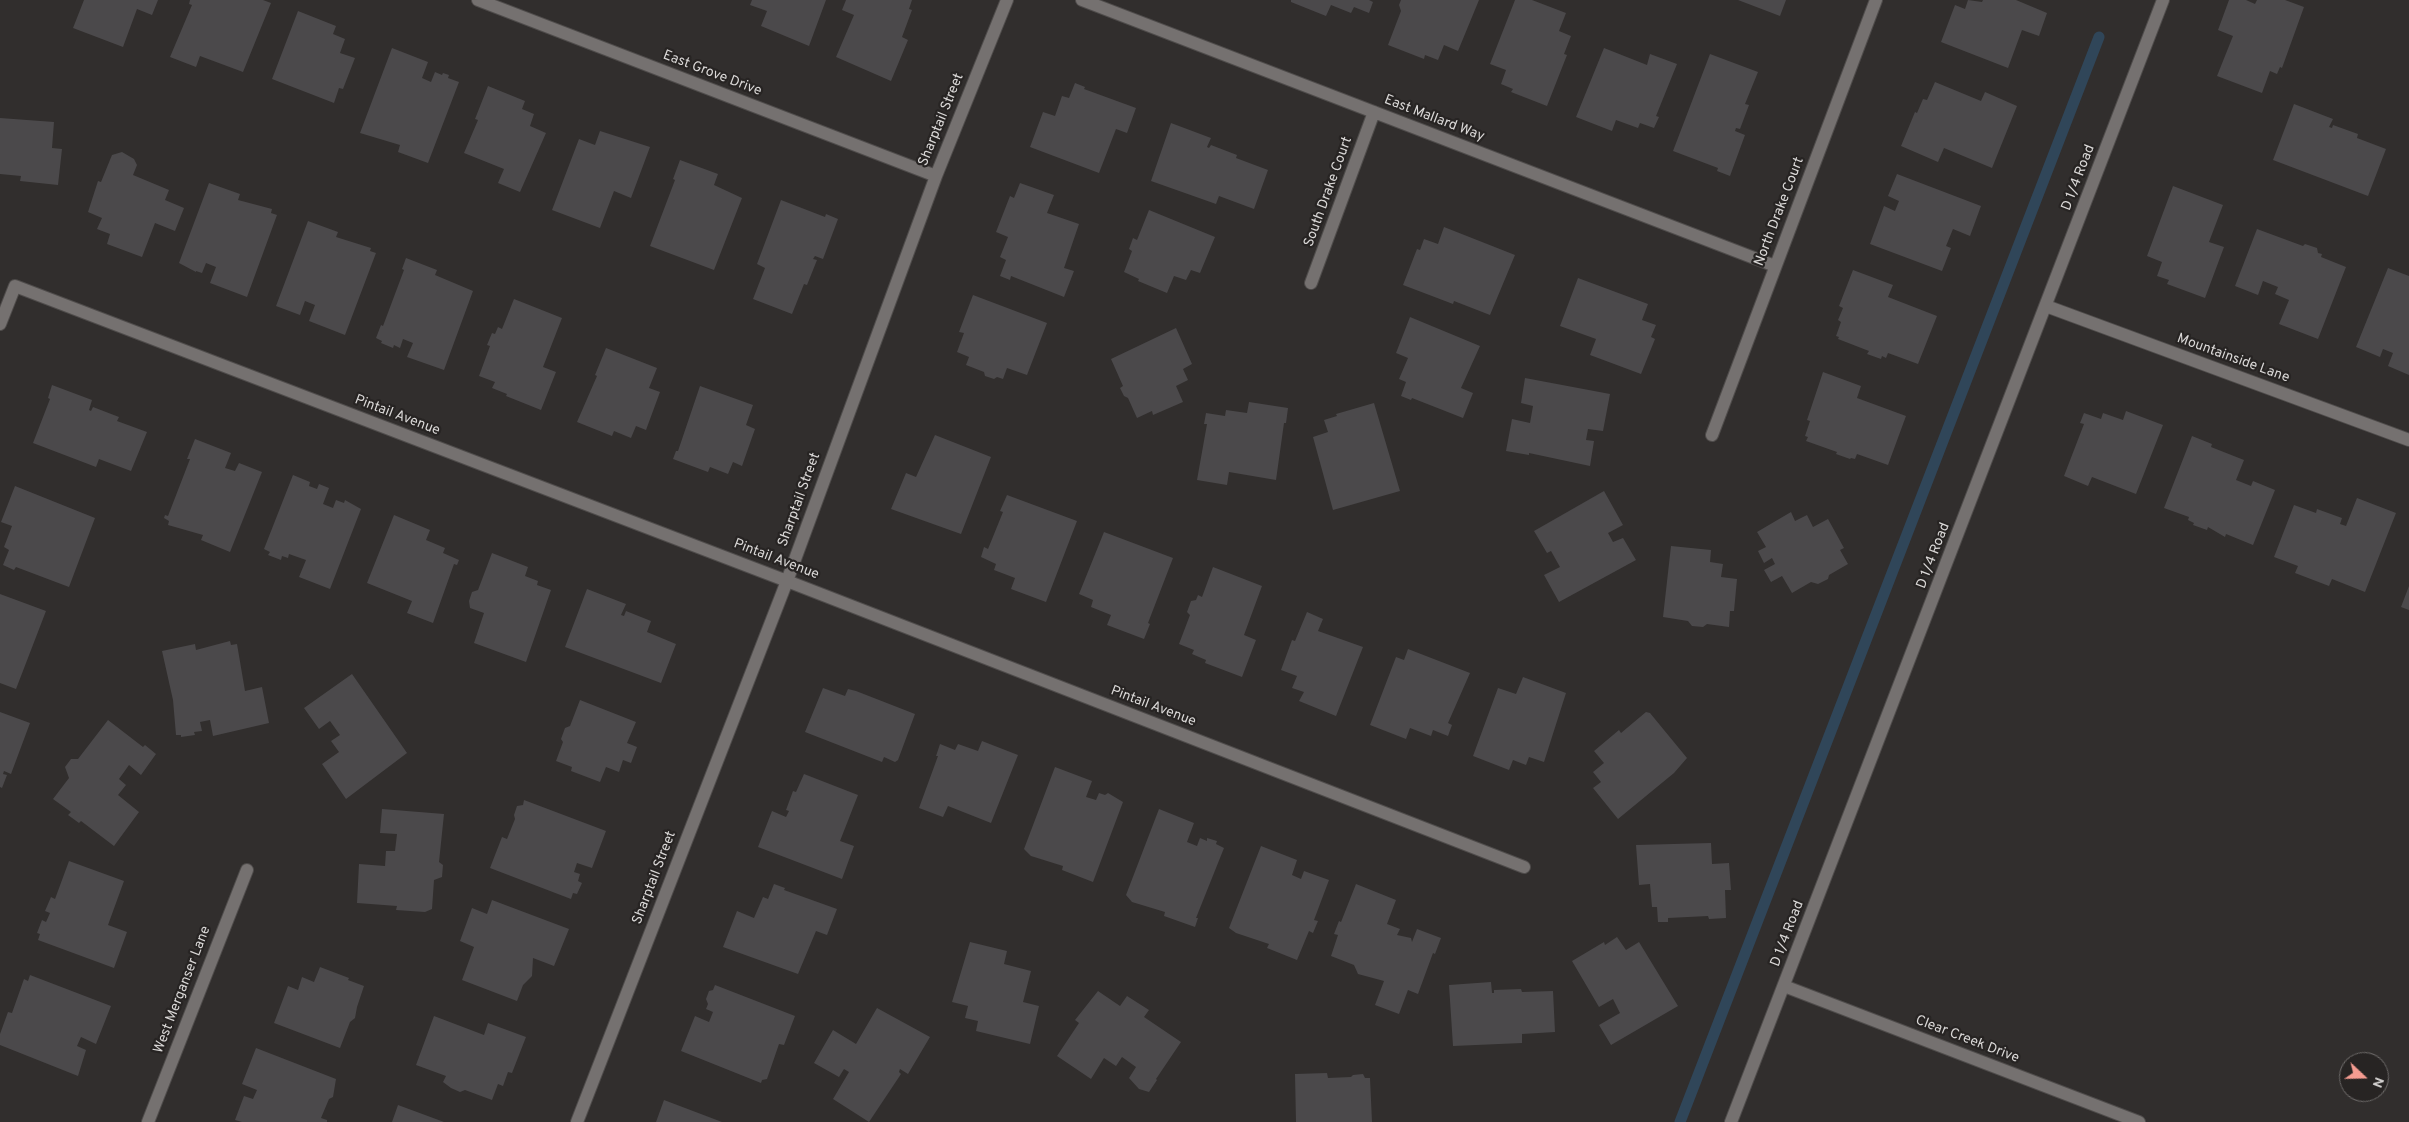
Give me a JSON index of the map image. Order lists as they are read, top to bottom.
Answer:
{
  "streets": {
    "street": [
      "East Grove Drive",
      "East Mallard Way",
      "Sharptail Street",
      "D 1/4 Road",
      "South Drake Court",
      "North Drake Court",
      "Mountainside Lane",
      "Pintail Avenue",
      "West Merganser Lane",
      "Clear Creek Drive"
    ]
  },
  "crossings": [
    ["East Grove Drive", "Sharptail Street"],
    ["East Mallard Way", "South Drake Court"],
    ["East Mallard Way", "North Drake Court"],
    ["Sharptail Street", "Pintail Avenue"],
    ["D 1/4 Road", "Mountainside Lane"],
    ["D 1/4 Road", "Clear Creek Drive"]
  ],
  "north": "right"
}
